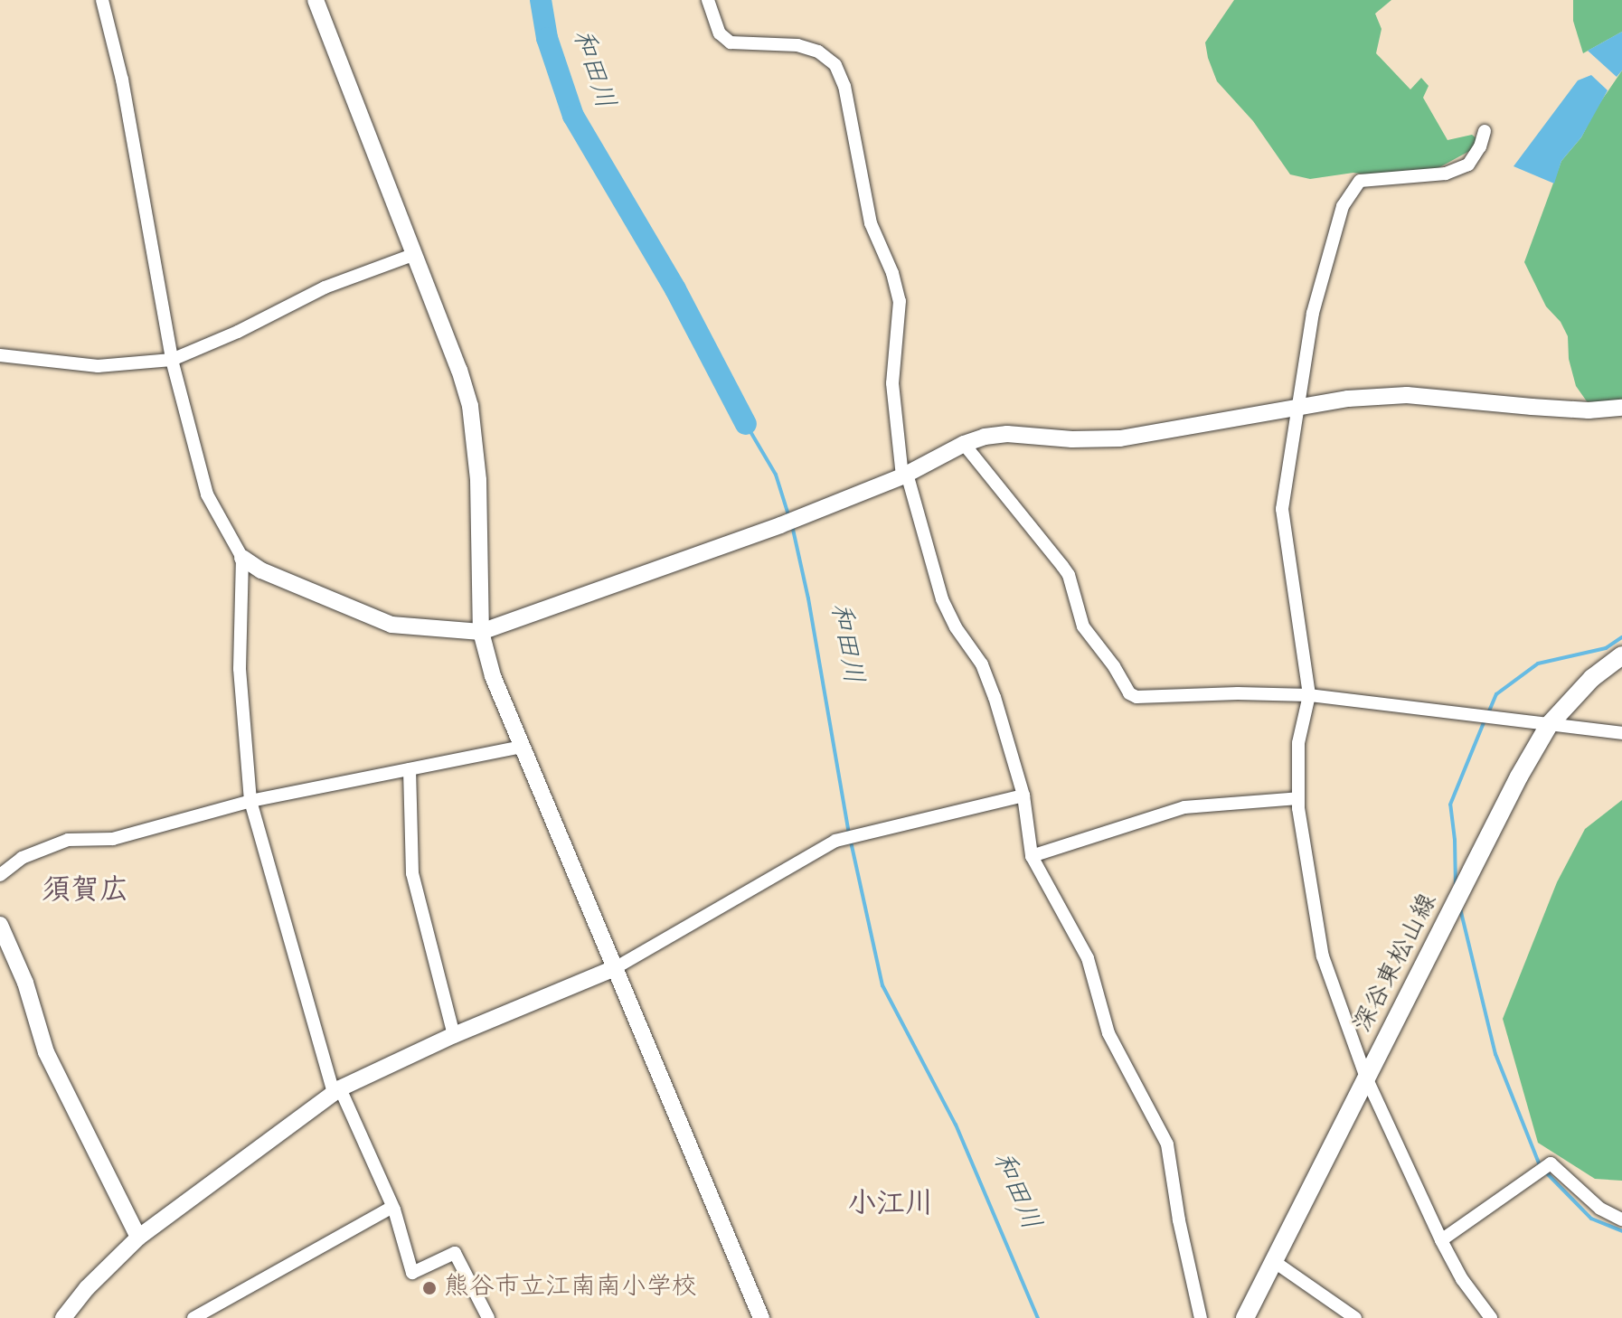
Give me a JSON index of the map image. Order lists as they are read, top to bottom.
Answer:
{
  "streets": {
    "main road": ["深谷東松山線"]
  },
  "districts": ["須賀広", "小江川"],
  "water": ["和田川"],
  "places": ["熊谷市立江南南小学校"]
}
